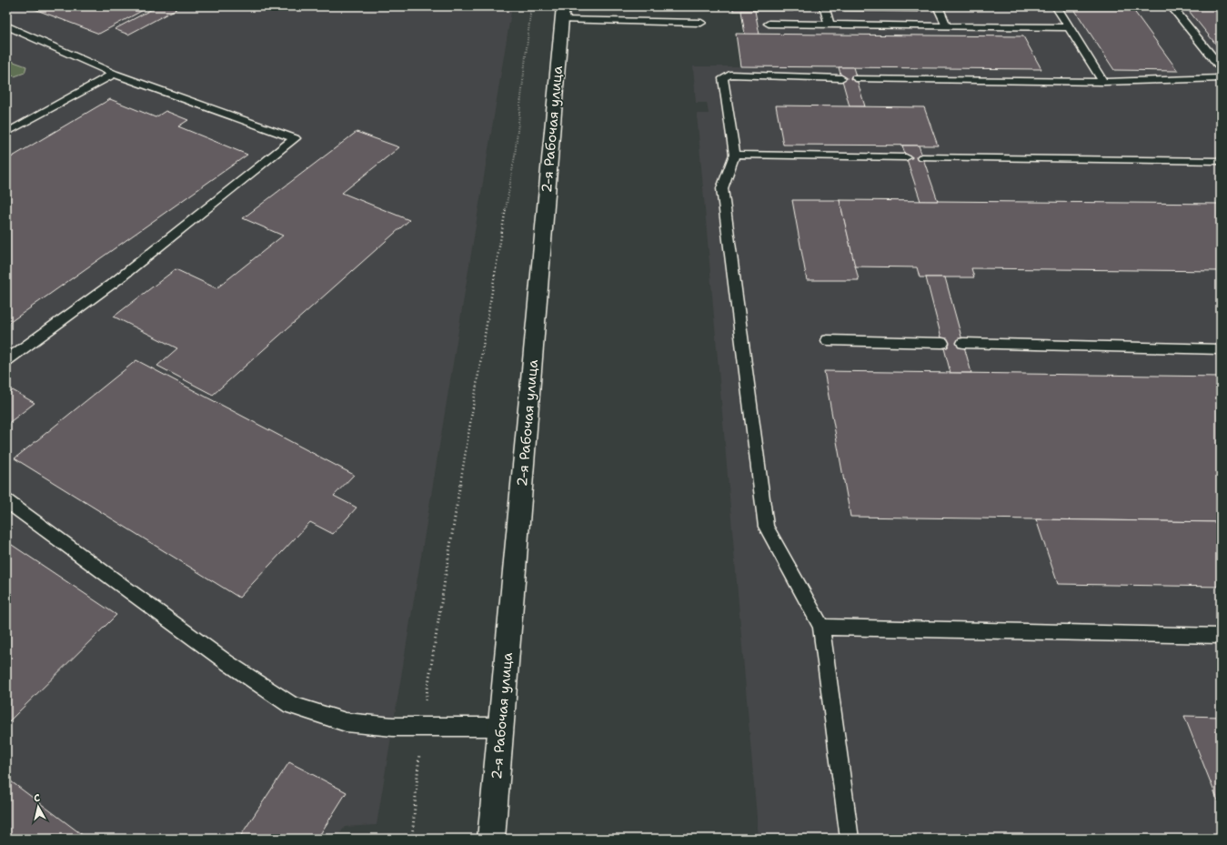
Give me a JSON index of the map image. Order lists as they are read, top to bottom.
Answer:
{
  "streets": {
    "main road": ["2-я Рабочая улица"]
  },
  "north": "top"
}
